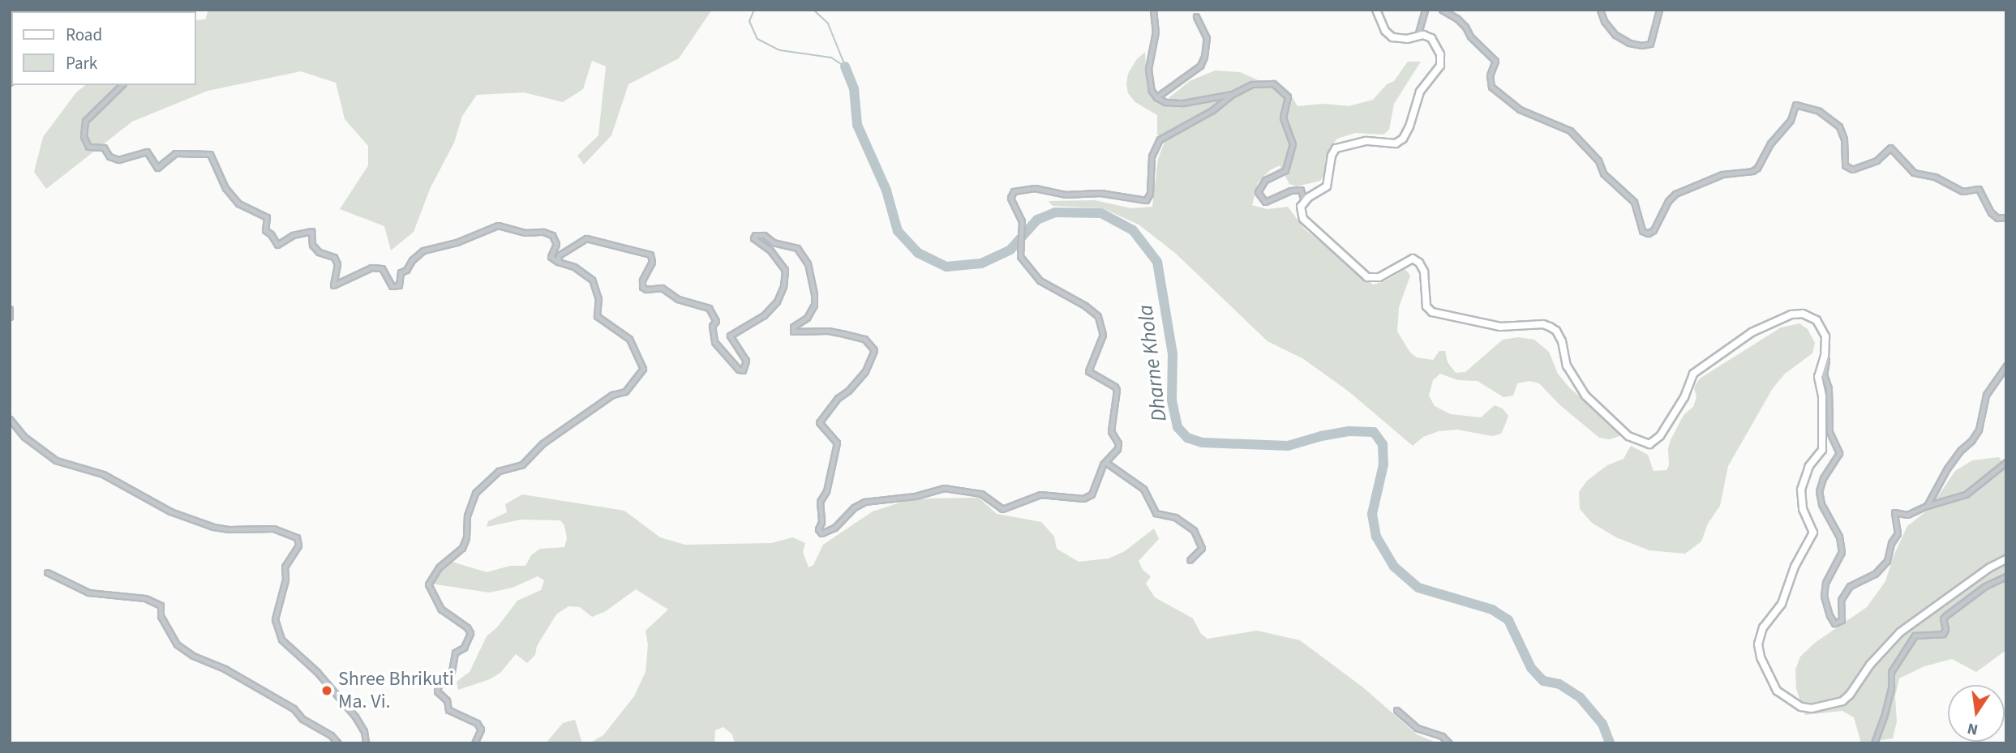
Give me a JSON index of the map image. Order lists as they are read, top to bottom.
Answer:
{
  "water": ["Dharne Khola"],
  "places": ["Shree Bhrikuti Ma. Vi."],
  "legend": ["Road", "Park"],
  "north": "bottom"
}
